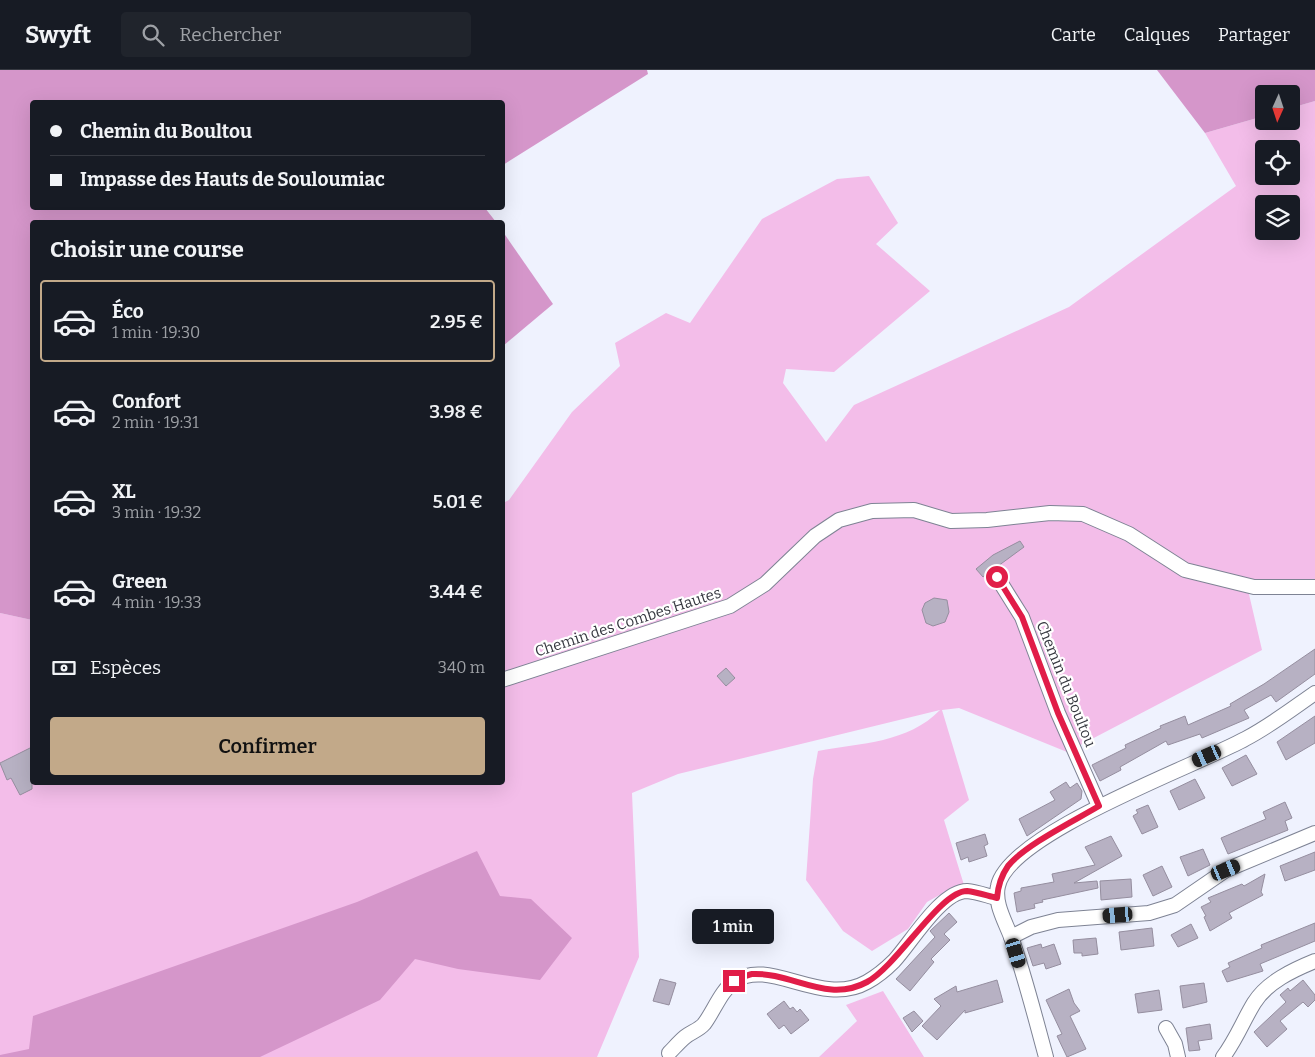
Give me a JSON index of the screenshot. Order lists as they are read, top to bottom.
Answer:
{
  "streets": {
    "street": ["Chemin des Combes Hautes", "Chemin du Boultou"]
  },
  "north": "bottom",
  "page": {
    "header": "Swyft",
    "search": "Rechercher",
    "nav": ["Carte", "Calques", "Partager"],
    "banner": ["Chemin du Boultou", "Impasse des Hauts de Souloumiac"],
    "heading": "Choisir une course",
    "list": [
      {
        "name": "Éco",
        "note": "1 min · 19:30",
        "value": "2.95 €"
      },
      {
        "name": "Confort",
        "note": "2 min · 19:31",
        "value": "3.98 €"
      },
      {
        "name": "XL",
        "note": "3 min · 19:32",
        "value": "5.01 €"
      },
      {
        "name": "Green",
        "note": "4 min · 19:33",
        "value": "3.44 €"
      }
    ],
    "pay": ["Espèces", "340 m"],
    "buttons": "Confirmer",
    "bubble": "1 min"
  }
}
